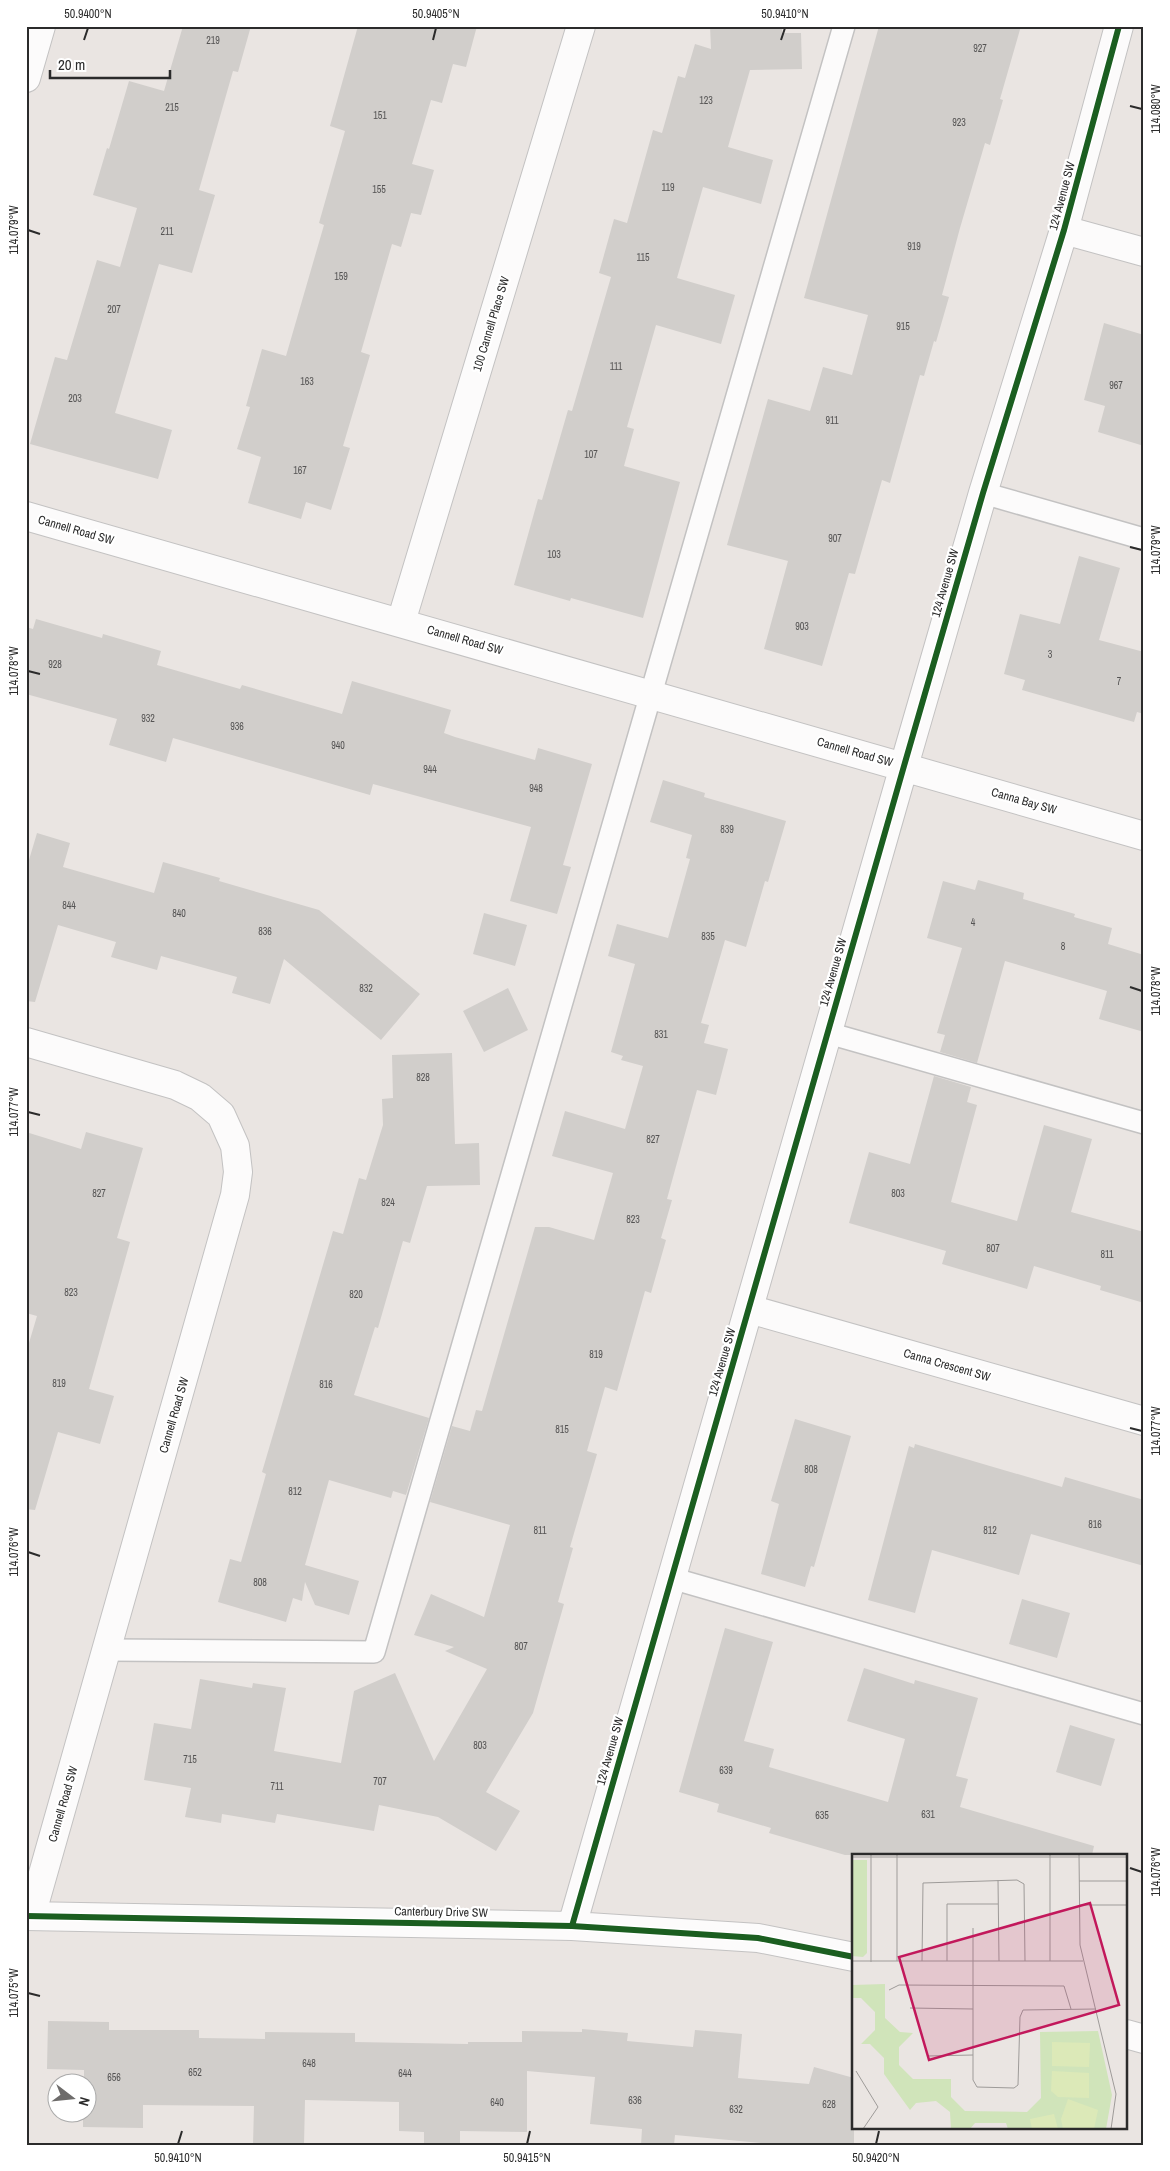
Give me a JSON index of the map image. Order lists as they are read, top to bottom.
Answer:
{
  "streets": {
    "street": [
      "124 Avenue SW",
      "100 Cannell Place SW",
      "Cannell Road SW",
      "Canna Bay SW",
      "Canna Crescent SW",
      "Canterbury Drive SW"
    ]
  },
  "crossings": [
    ["124 Avenue SW", "Cannell Road SW"],
    ["124 Avenue SW", "Canna Bay SW"],
    ["124 Avenue SW", "Canna Crescent SW"],
    ["124 Avenue SW", "Canterbury Drive SW"],
    ["100 Cannell Place SW", "Cannell Road SW"],
    ["Cannell Road SW", "Canna Bay SW"],
    ["Cannell Road SW", "Canterbury Drive SW"]
  ],
  "house_numbers": [
    "219",
    "927",
    "123",
    "215",
    "151",
    "923",
    "119",
    "155",
    "211",
    "919",
    "115",
    "159",
    "207",
    "915",
    "111",
    "163",
    "967",
    "203",
    "911",
    "107",
    "167",
    "907",
    "103",
    "903",
    "3",
    "928",
    "7",
    "932",
    "936",
    "940",
    "944",
    "948",
    "839",
    "844",
    "840",
    "4",
    "836",
    "835",
    "8",
    "832",
    "831",
    "828",
    "827",
    "827",
    "803",
    "824",
    "823",
    "807",
    "811",
    "823",
    "820",
    "819",
    "819",
    "816",
    "815",
    "808",
    "812",
    "816",
    "811",
    "812",
    "808",
    "807",
    "803",
    "715",
    "639",
    "707",
    "711",
    "631",
    "635",
    "648",
    "652",
    "644",
    "656",
    "636",
    "640",
    "628",
    "632"
  ],
  "scale_bar": "20 m",
  "north": "right",
  "coordinates": [
    "50.9400°N",
    "50.9405°N",
    "50.9410°N",
    "114.080°W",
    "114.079°W",
    "114.078°W",
    "114.077°W",
    "114.076°W",
    "114.075°W",
    "50.9415°N",
    "50.9420°N"
  ]
}
